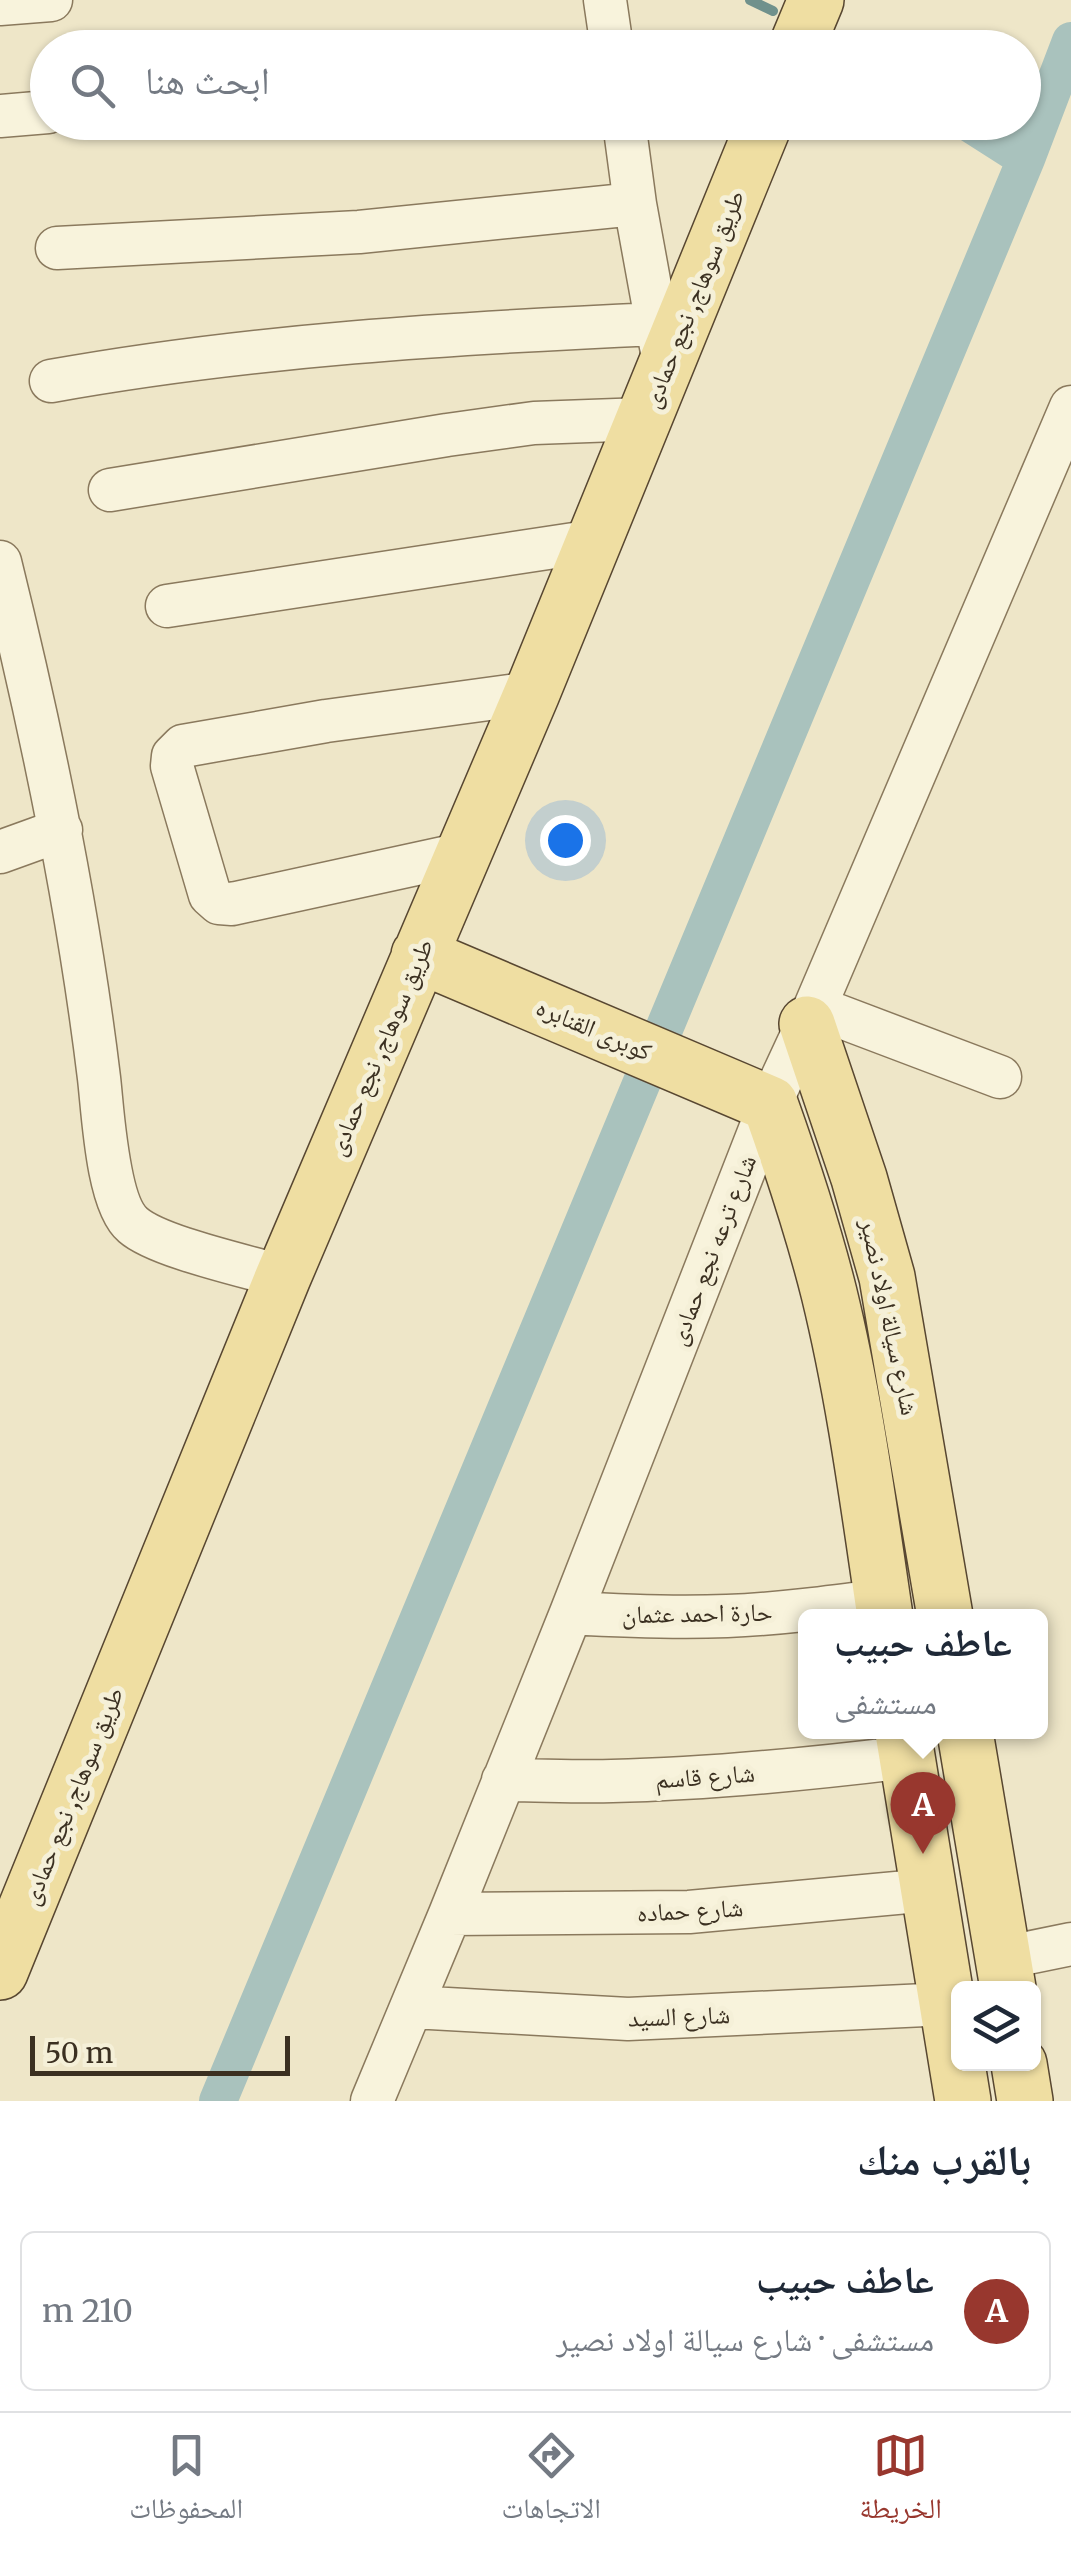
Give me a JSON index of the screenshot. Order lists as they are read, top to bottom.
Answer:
{
  "streets": {
    "main road": ["طريق سوهاج, نجع حمادى", "كوبرى القنابره", "شارع سيالة اولاد نصير"],
    "street": [
      "شارع ترعه نجع حمادى",
      "حارة احمد عثمان",
      "شارع قاسم",
      "شارع حماده",
      "شارع السيد"
    ]
  },
  "crossings": [
    ["طريق سوهاج, نجع حمادى", "كوبرى القنابره"],
    ["كوبرى القنابره", "شارع ترعه نجع حمادى"],
    ["شارع ترعه نجع حمادى", "شارع سيالة اولاد نصير"],
    ["شارع ترعه نجع حمادى", "حارة احمد عثمان"],
    ["شارع ترعه نجع حمادى", "شارع قاسم"],
    ["شارع ترعه نجع حمادى", "شارع حماده"],
    ["شارع ترعه نجع حمادى", "شارع السيد"]
  ],
  "scale_bar": "50 m",
  "page": {
    "search": "ابحث هنا",
    "popup": ["عاطف حبيب", "مستشفى"],
    "pins": "A",
    "scale": "50 m",
    "heading": "بالقرب منك",
    "list": [
      {
        "mark": "A",
        "name": "عاطف حبيب",
        "note": "مستشفى · شارع سيالة اولاد نصير",
        "value": "210 m"
      }
    ],
    "nav": ["الخريطة", "الاتجاهات", "المحفوظات"]
  }
}
